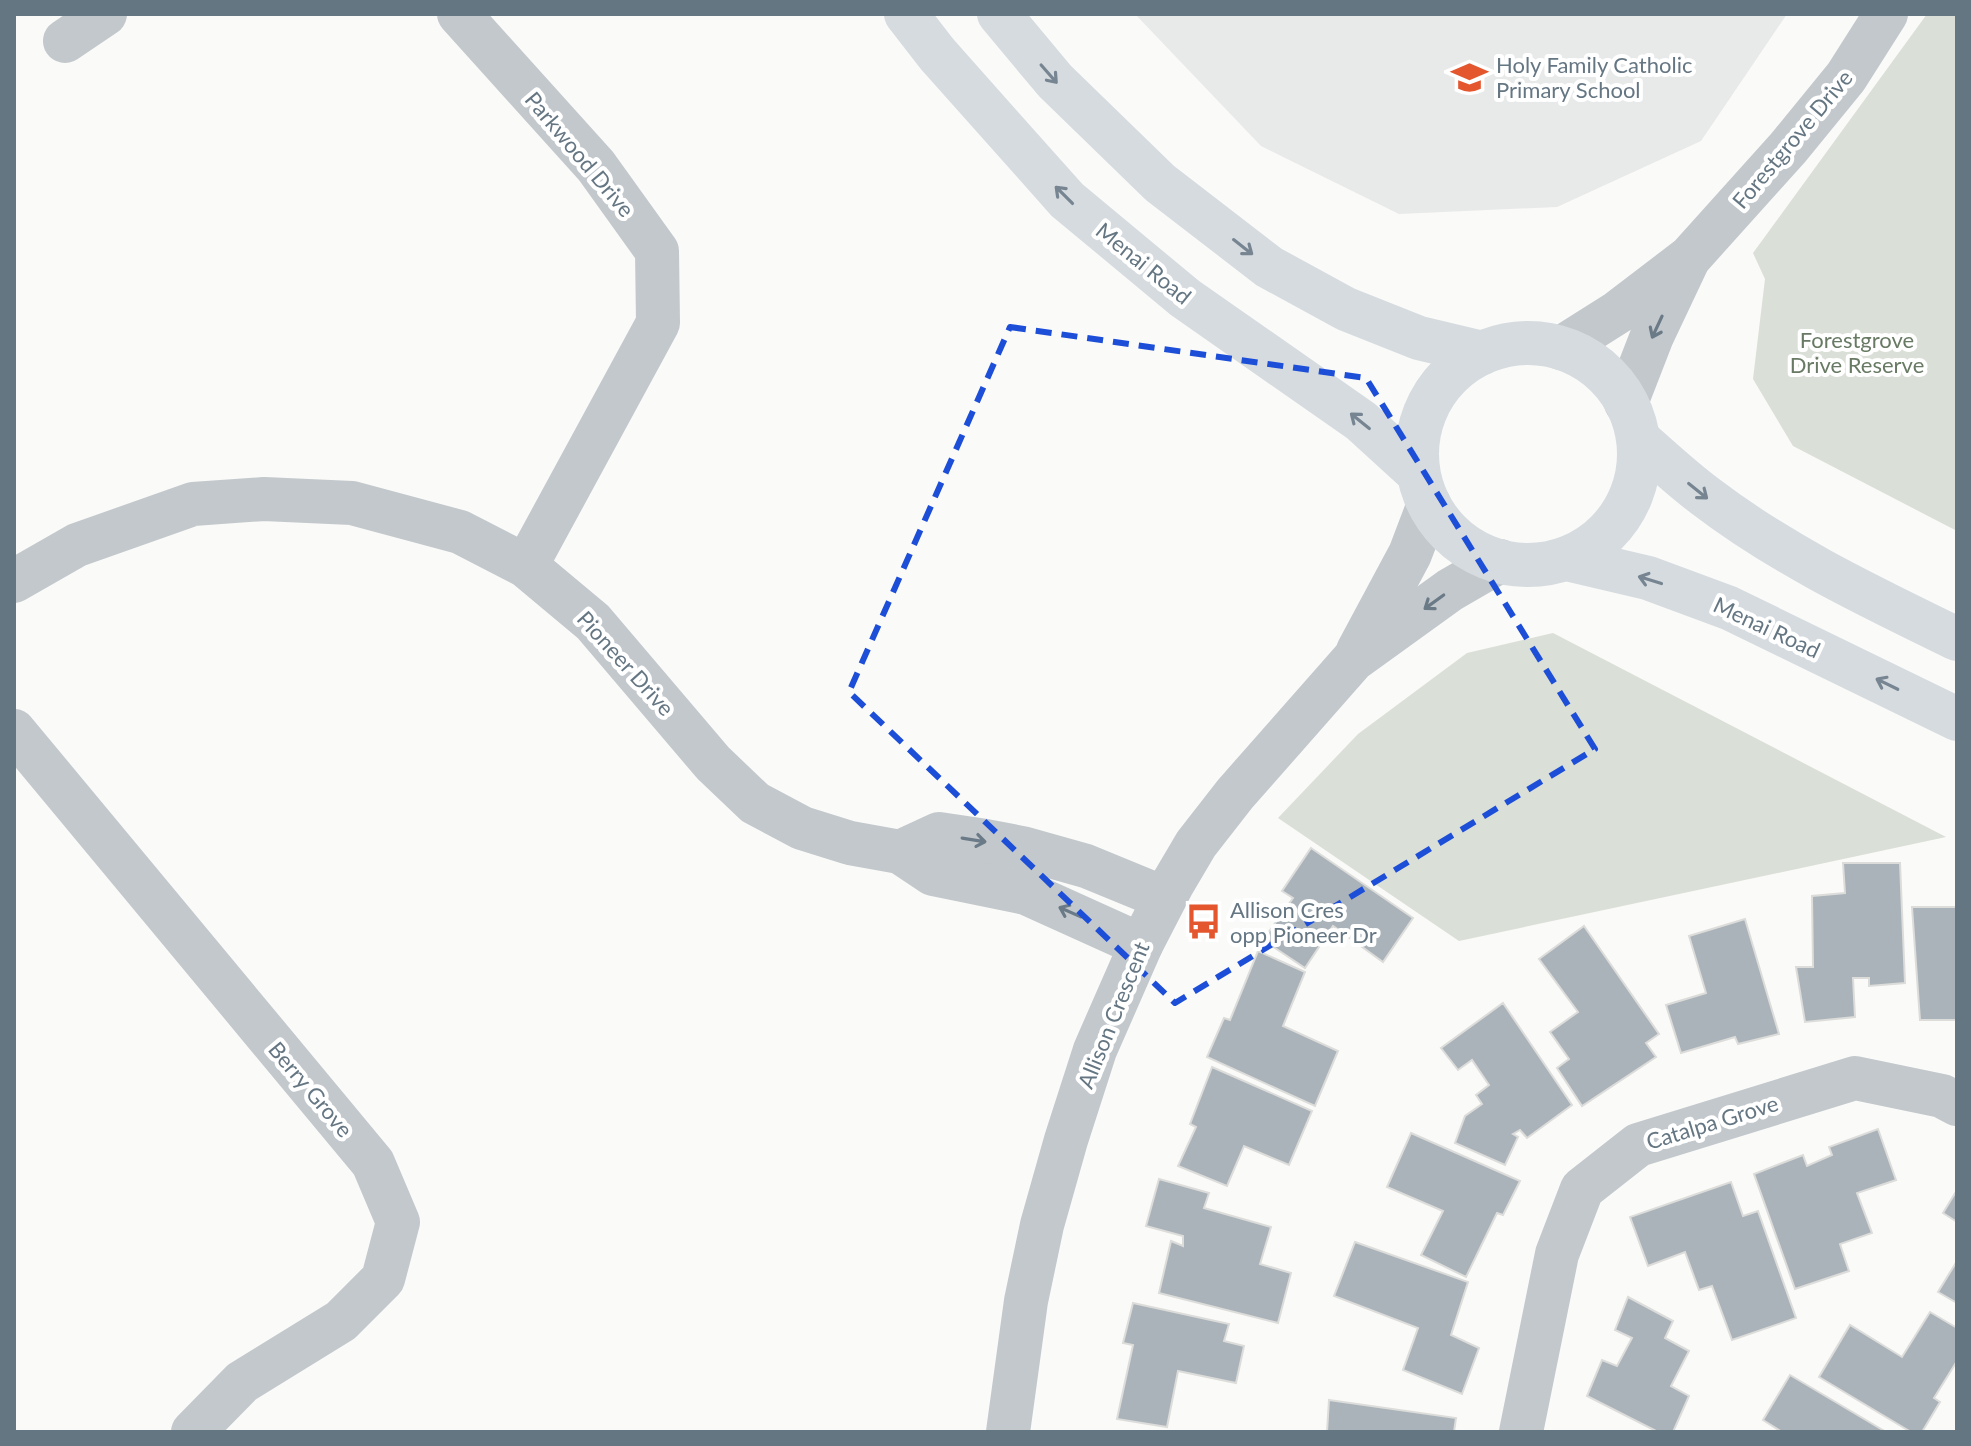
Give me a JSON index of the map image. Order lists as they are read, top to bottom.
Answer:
{
  "streets": {
    "main road": ["Menai Road"],
    "street": [
      "Forestgrove Drive",
      "Parkwood Drive",
      "Pioneer Drive",
      "Allison Crescent",
      "Berry Grove",
      "Catalpa Grove"
    ]
  },
  "crossings": [
    ["Parkwood Drive", "Pioneer Drive"],
    ["Pioneer Drive", "Allison Crescent"]
  ],
  "parks": ["Forestgrove Drive Reserve"],
  "places": {
    "school or university": ["Holy Family Catholic Primary School"],
    "bus stop": ["Allison Cres opp Pioneer Dr"]
  }
}
